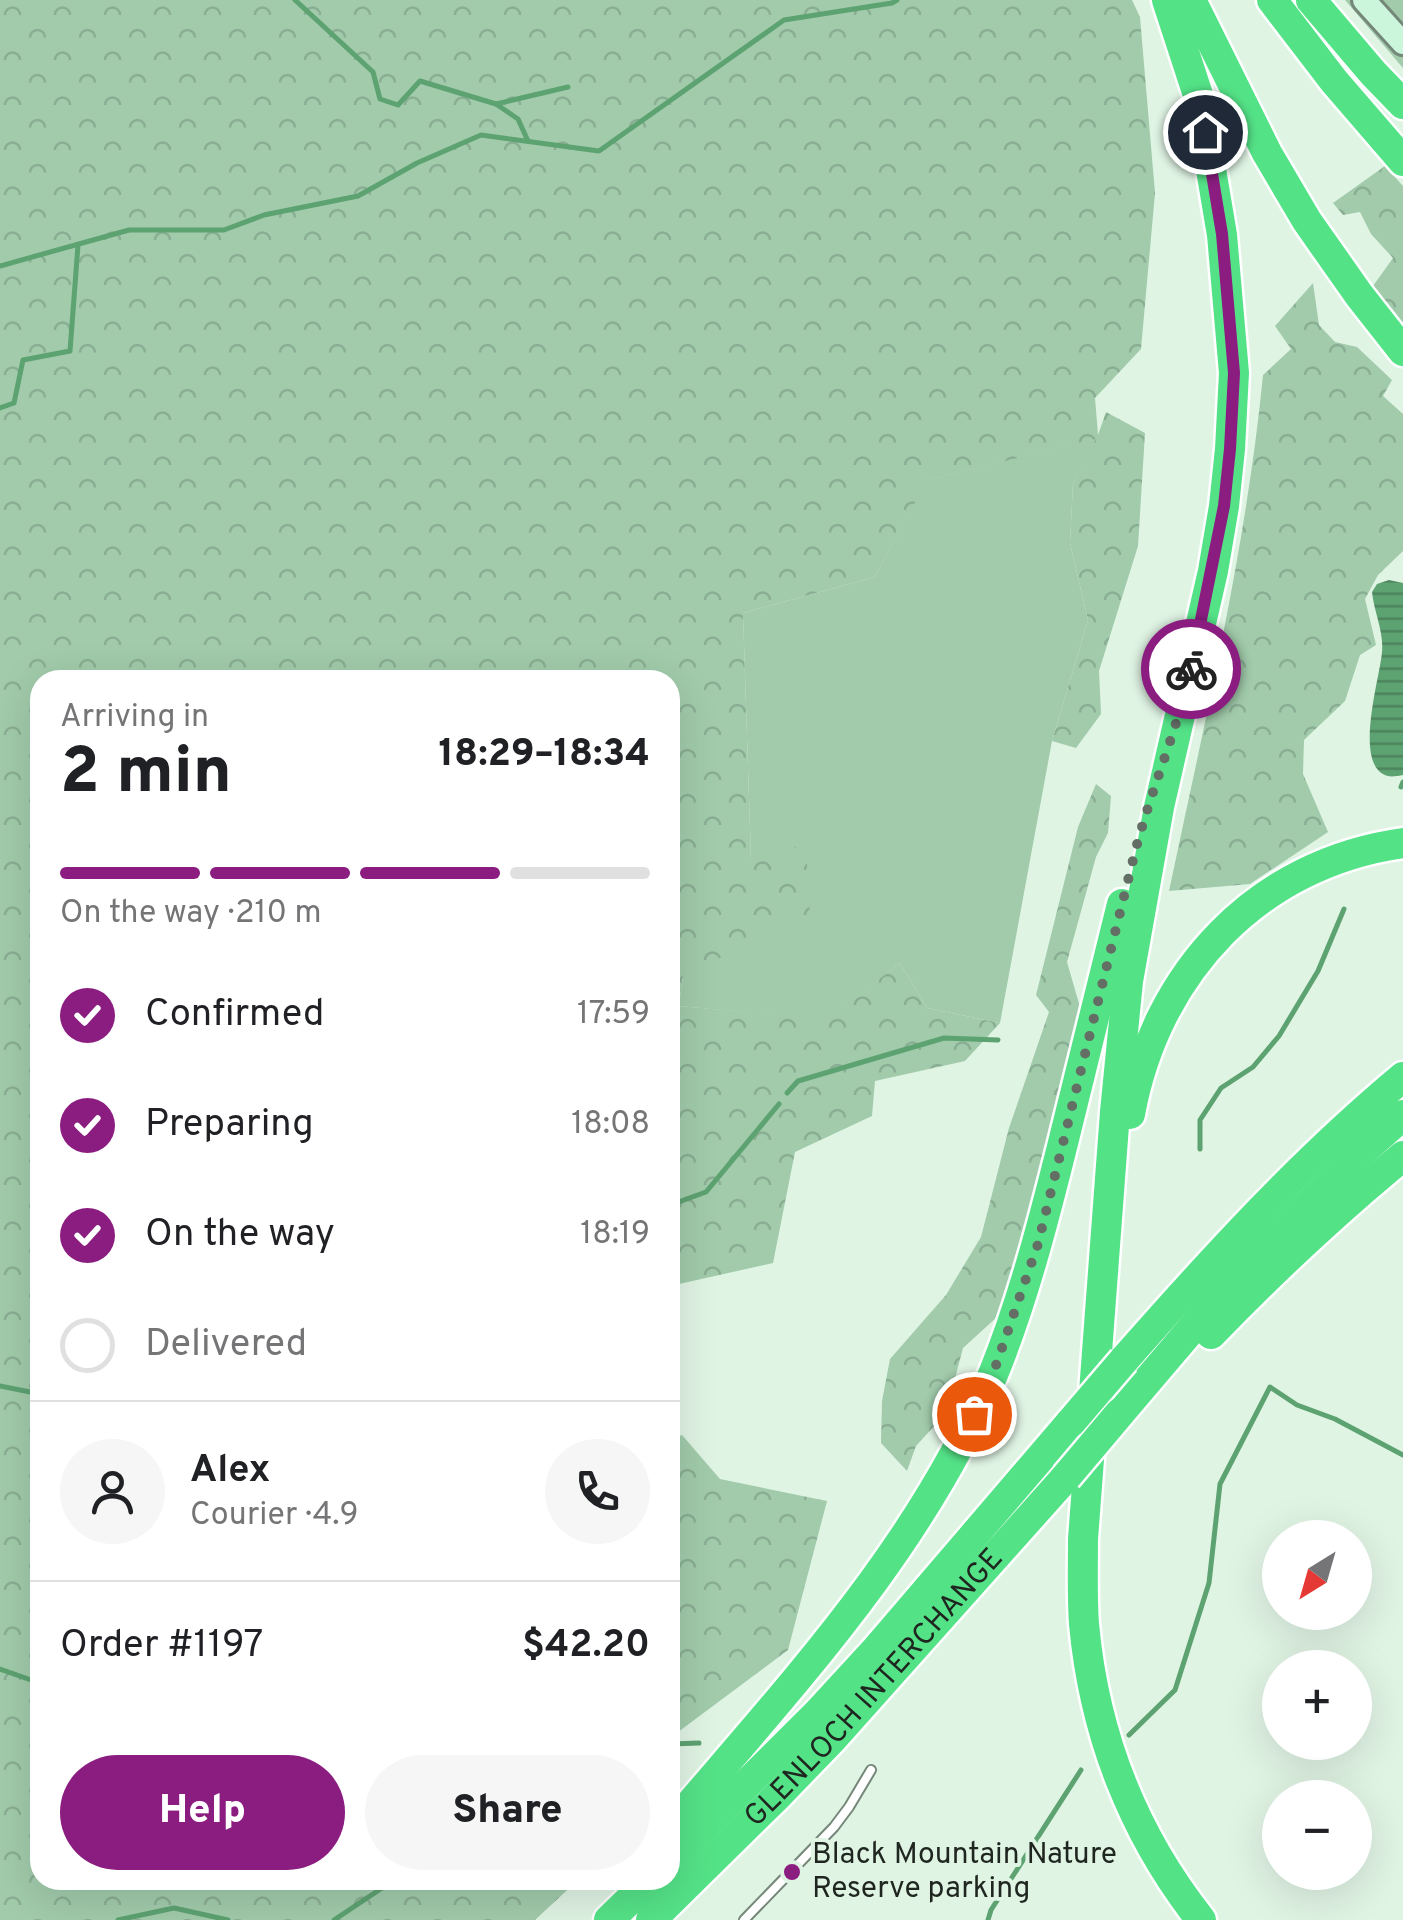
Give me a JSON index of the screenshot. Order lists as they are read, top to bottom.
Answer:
{
  "streets": {
    "highway": ["GLENLOCH INTERCHANGE"]
  },
  "places": ["Black Mountain Nature Reserve parking"],
  "north": "bottom left",
  "page": {
    "heading": ["2 min", "Arriving in", "18:29–18:34"],
    "panel": [
      "Alex",
      "Courier · 4.9",
      "Order #1197",
      "$42.20"
    ],
    "bar": "On the way · 210 m",
    "list": [
      ["Confirmed", "17:59"],
      ["Preparing", "18:08"],
      ["On the way", "18:19"],
      "Delivered"
    ],
    "map_buttons": ["+", "−"],
    "buttons": ["Help", "Share"]
  }
}
